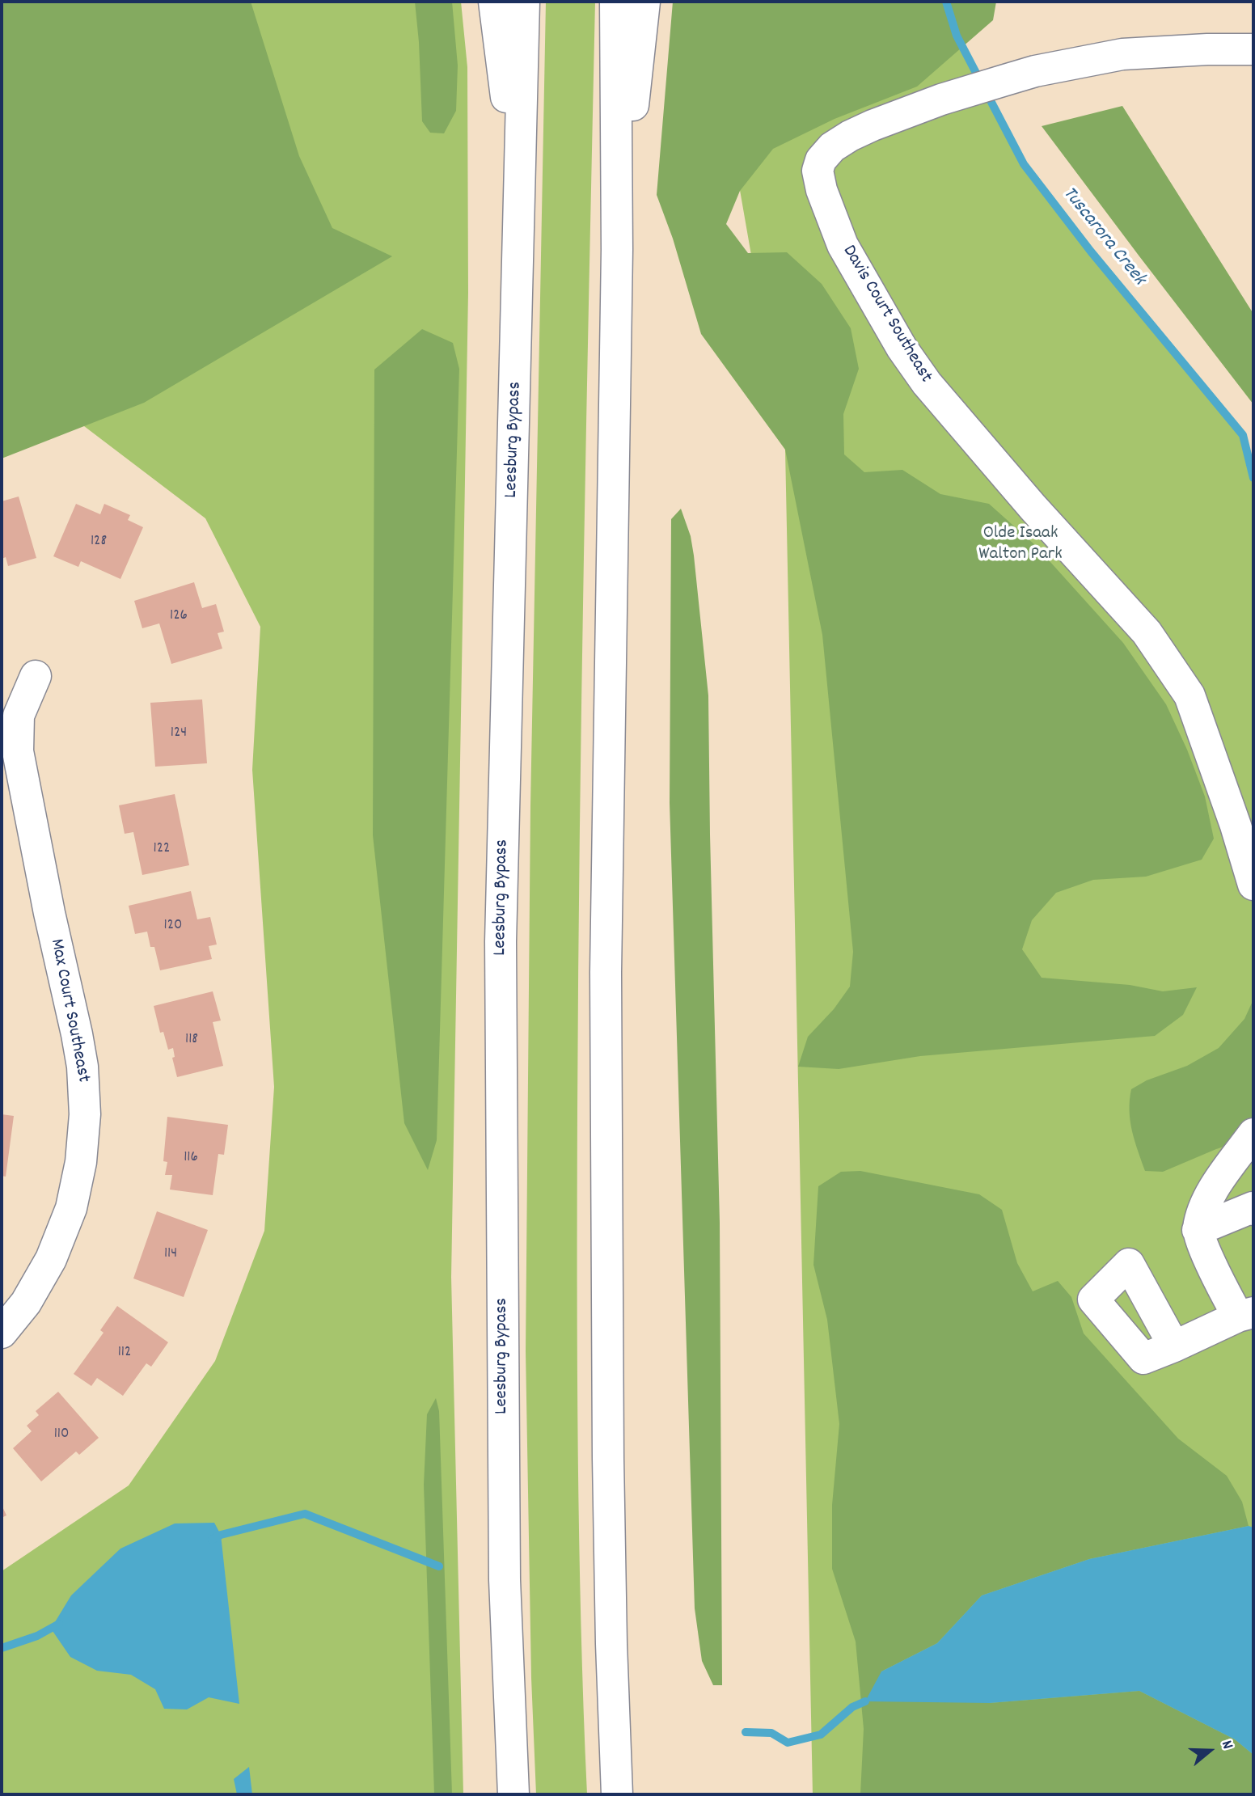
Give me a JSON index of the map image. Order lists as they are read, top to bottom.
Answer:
{
  "streets": {
    "main road": ["Davis Court Southeast", "Leesburg Bypass", "Max Court Southeast"]
  },
  "water": ["Tuscarora Creek"],
  "parks": ["Olde Isaak Walton Park"],
  "house_numbers": [
    "128",
    "126",
    "124",
    "122",
    "120",
    "118",
    "116",
    "114",
    "112",
    "110"
  ],
  "north": "right"
}
